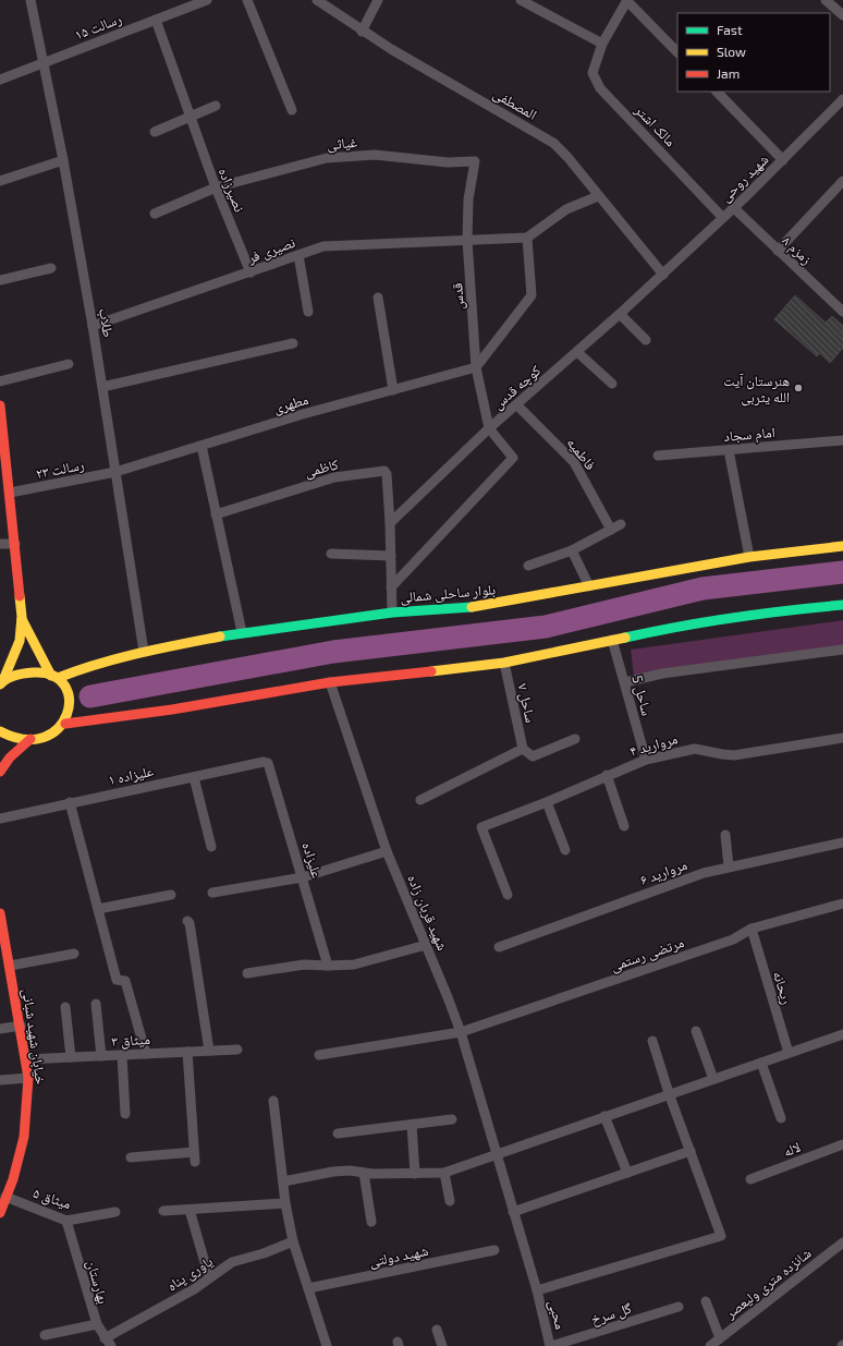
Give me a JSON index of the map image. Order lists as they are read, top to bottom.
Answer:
{
  "streets": {
    "main road": ["بلوار ساحلی شمالی", "خیابان شهید شبانی"],
    "street": [
      "رسالت ۱۵",
      "المصطفی",
      "مالک اشتر",
      "غیاثی",
      "شهید روحی",
      "نصیرزاده",
      "نصیری فر",
      "زمزم ۸",
      "قدس",
      "طلاب",
      "کوچه قدس",
      "مطهری",
      "امام سجاد",
      "فاطمیه",
      "کاظمی",
      "رسالت ۲۳",
      "ساحل 5",
      "ساحل ۷",
      "مروارید ۴",
      "علیزاده ۱",
      "علیزاده",
      "مروارید ۶",
      "شهید قربان زاده",
      "مرتضی رستمی",
      "ریحانه",
      "میثاق ۳",
      "لاله",
      "میثاق ۵",
      "شهید دولتی",
      "یاوری پناه",
      "بهارستان",
      "شانزده متری ولیعصر",
      "گل سرخ",
      "محبی"
    ]
  },
  "crossings": [
    ["رسالت ۱۵", "نصیرزاده"],
    ["رسالت ۱۵", "طلاب"],
    ["المصطفی", "شهید روحی"],
    ["المصطفی", "کوچه قدس"],
    ["مالک اشتر", "شهید روحی"],
    ["غیاثی", "نصیرزاده"],
    ["غیاثی", "قدس"],
    ["شهید روحی", "زمزم ۸"],
    ["شهید روحی", "کوچه قدس"],
    ["نصیرزاده", "نصیری فر"],
    ["نصیری فر", "قدس"],
    ["نصیری فر", "طلاب"],
    ["قدس", "کوچه قدس"],
    ["قدس", "مطهری"],
    ["طلاب", "مطهری"],
    ["طلاب", "رسالت ۲۳"],
    ["طلاب", "بلوار ساحلی شمالی"],
    ["کوچه قدس", "فاطمیه"],
    ["کوچه قدس", "کاظمی"],
    ["مطهری", "رسالت ۲۳"],
    ["ساحل 5", "مروارید ۴"],
    ["علیزاده ۱", "علیزاده"],
    ["شهید قربان زاده", "مرتضی رستمی"],
    ["شهید قربان زاده", "محبی"],
    ["مرتضی رستمی", "ریحانه"],
    ["خیابان شهید شبانی", "میثاق ۳"],
    ["خیابان شهید شبانی", "میثاق ۵"],
    ["میثاق ۵", "بهارستان"],
    ["یاوری پناه", "بهارستان"],
    ["گل سرخ", "محبی"]
  ],
  "places": ["هنرستان آیت الله یثربی"],
  "legend": ["Fast", "Slow", "Jam"]
}
